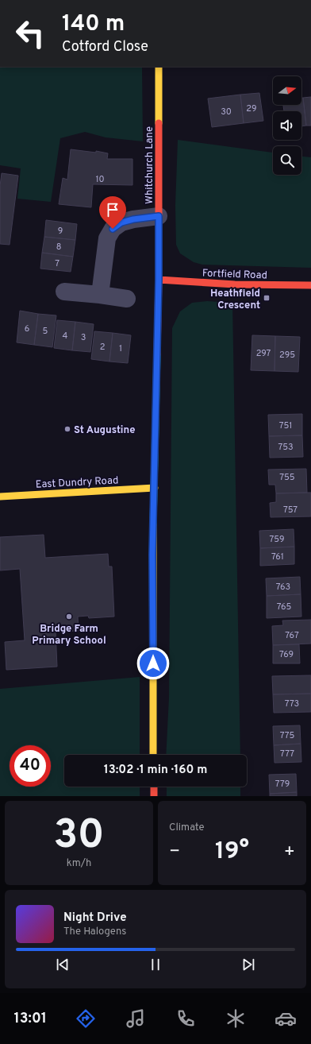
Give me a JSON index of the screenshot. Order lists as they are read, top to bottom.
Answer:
{
  "streets": {
    "street": ["Whitchurch Lane", "Fortfield Road", "East Dundry Road"]
  },
  "crossings": [
    ["Whitchurch Lane", "Fortfield Road"],
    ["Whitchurch Lane", "East Dundry Road"]
  ],
  "places": {
    "transit": ["Heathfield Crescent"],
    "other": ["St Augustine", "Bridge Farm Primary School"]
  },
  "house_numbers": [
    "29",
    "30",
    "10",
    "9",
    "8",
    "7",
    "6",
    "5",
    "4",
    "3",
    "2",
    "1",
    "297",
    "295",
    "751",
    "753",
    "755",
    "757",
    "759",
    "761",
    "763",
    "765",
    "767",
    "769",
    "773",
    "775",
    "777",
    "779"
  ],
  "north": "right",
  "page": {
    "turn": ["140 m", "Cotford Close"],
    "limit": "40",
    "trip": "13:02 · 1 min · 160 m",
    "tile": [
      ["30", "km/h"],
      "Climate"
    ],
    "heat": ["−", "19°", "+"],
    "song": ["Night Drive", "The Halogens"],
    "tabs": "13:01"
  }
}
